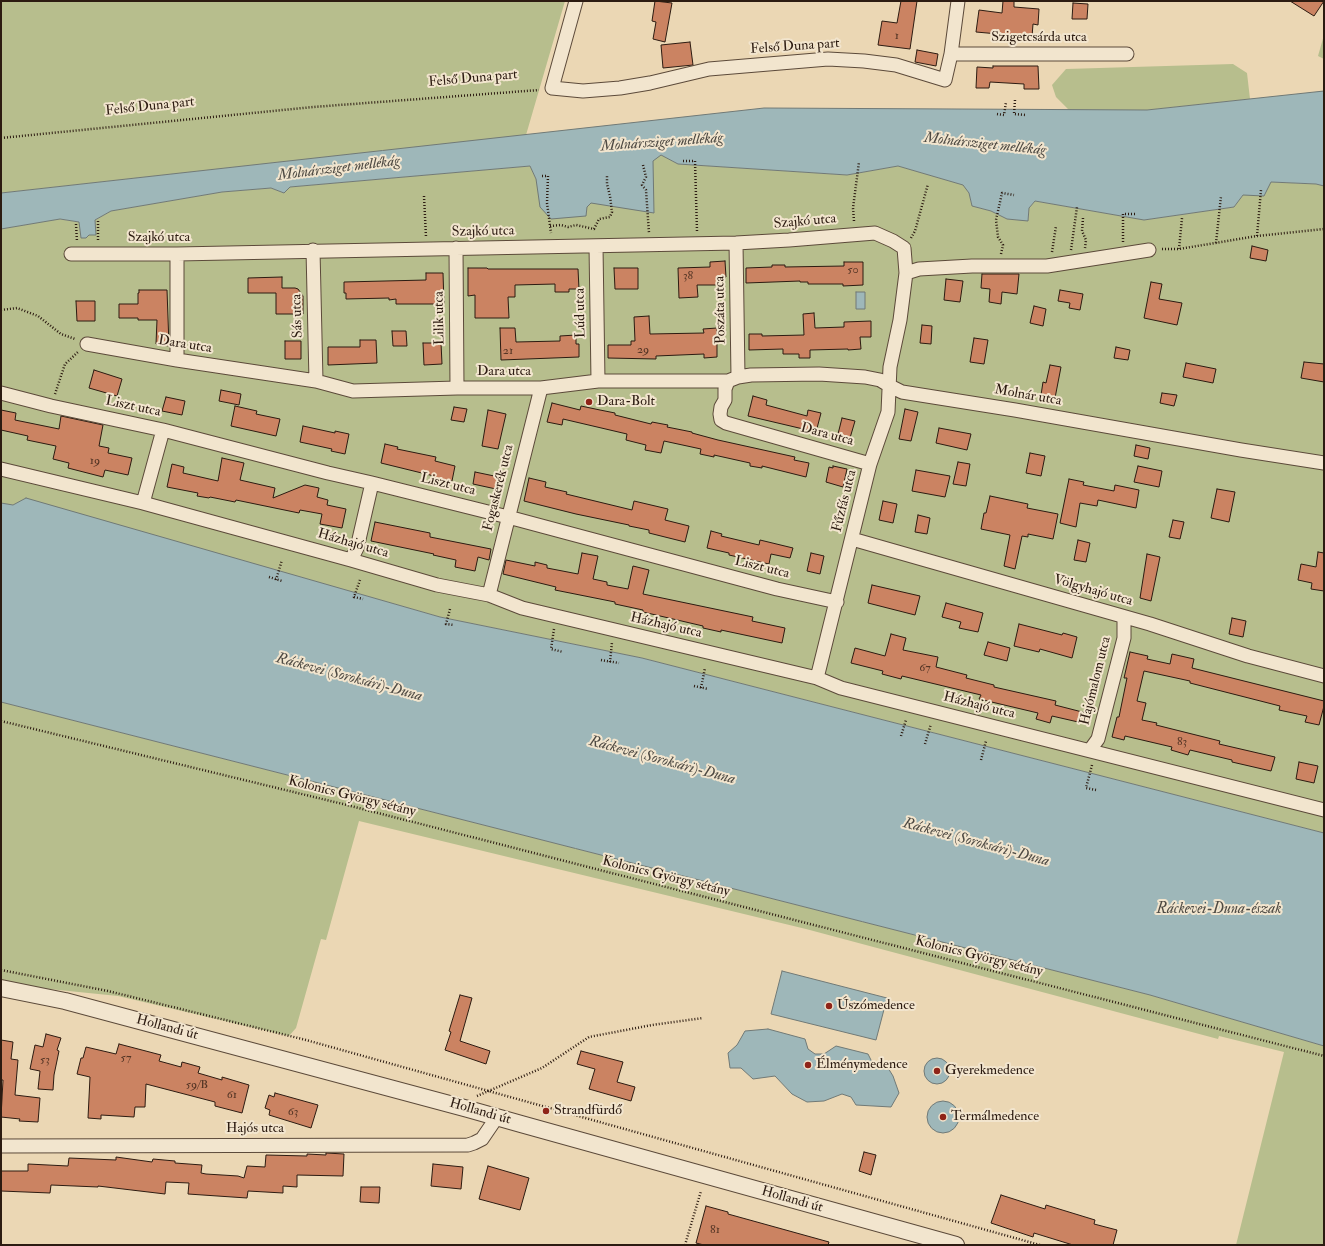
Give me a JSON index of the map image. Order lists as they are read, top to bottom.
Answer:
{
  "streets": {
    "street": [
      "Szigetcsárda utca",
      "Felső Duna part",
      "Szajkó utca",
      "Poszáta utca",
      "Lúd utca",
      "Sás utca",
      "Lilik utca",
      "Dara utca",
      "Molnár utca",
      "Liszt utca",
      "Fogaskerék utca",
      "Fűzfás utca",
      "Házhajó utca",
      "Völgyhajó utca",
      "Hajómalom utca",
      "Hollandi út",
      "Hajós utca"
    ],
    "path": ["Kolonics György sétány"]
  },
  "crossings": [
    ["Szigetcsárda utca", "Felső Duna part"],
    ["Szajkó utca", "Poszáta utca"],
    ["Szajkó utca", "Lúd utca"],
    ["Szajkó utca", "Sás utca"],
    ["Szajkó utca", "Lilik utca"],
    ["Szajkó utca", "Fűzfás utca"],
    ["Poszáta utca", "Dara utca"],
    ["Poszáta utca", "Molnár utca"],
    ["Lúd utca", "Dara utca"],
    ["Sás utca", "Dara utca"],
    ["Lilik utca", "Dara utca"],
    ["Dara utca", "Molnár utca"],
    ["Dara utca", "Fogaskerék utca"],
    ["Dara utca", "Fűzfás utca"],
    ["Molnár utca", "Fűzfás utca"],
    ["Liszt utca", "Fogaskerék utca"],
    ["Liszt utca", "Fűzfás utca"],
    ["Fogaskerék utca", "Házhajó utca"],
    ["Fűzfás utca", "Házhajó utca"],
    ["Fűzfás utca", "Völgyhajó utca"],
    ["Házhajó utca", "Hajómalom utca"],
    ["Völgyhajó utca", "Hajómalom utca"],
    ["Hollandi út", "Hajós utca"]
  ],
  "water": ["Molnársziget mellékág", "Ráckevei (Soroksári)-Duna", "Ráckevei-Duna-észak"],
  "places": [
    "Dara-Bolt",
    "Úszómedence",
    "Élménymedence",
    "Gyerekmedence",
    "Strandfürdő",
    "Termálmedence"
  ],
  "house_numbers": [
    "1",
    "50",
    "38",
    "29",
    "21",
    "19",
    "67",
    "83",
    "57",
    "53",
    "59/B",
    "61",
    "63",
    "81"
  ]
}
